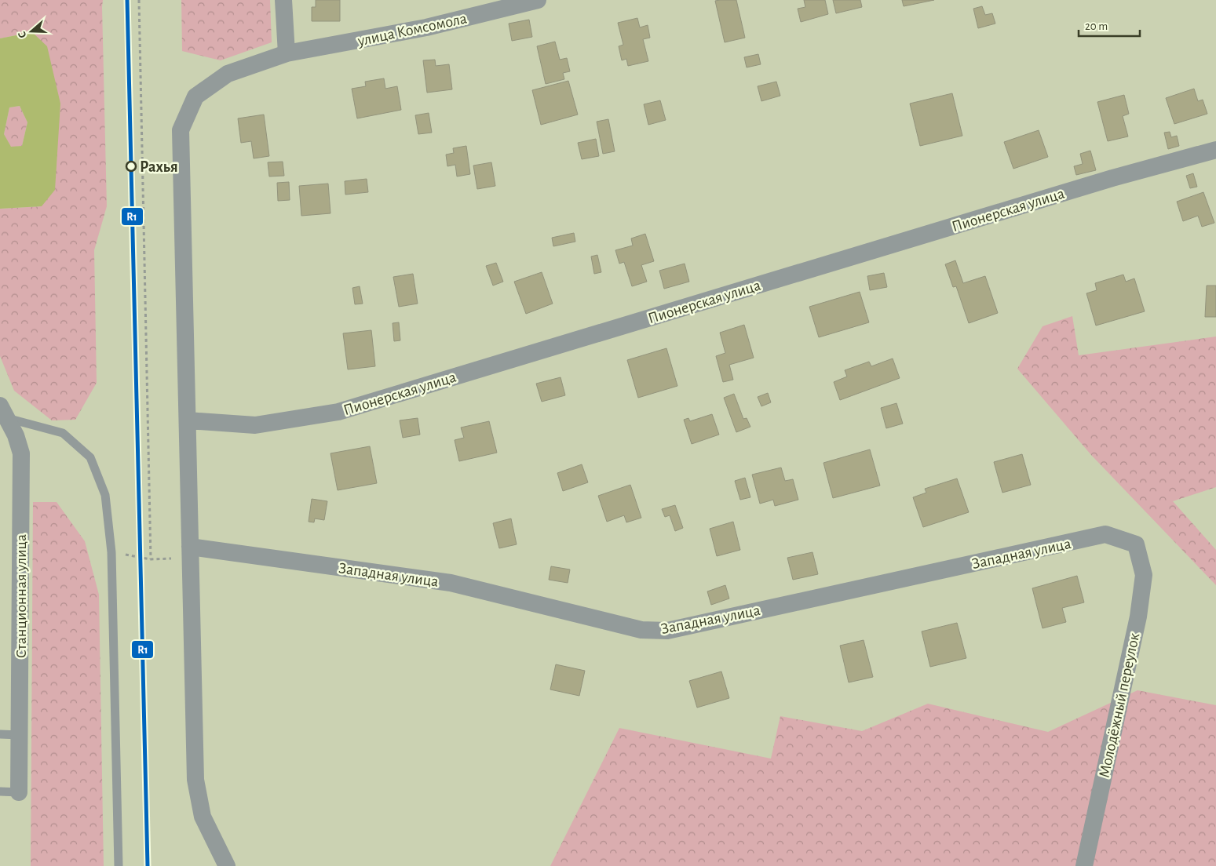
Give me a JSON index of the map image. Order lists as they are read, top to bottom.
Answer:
{
  "streets": {
    "street": [
      "улица Комсомола",
      "Пионерская улица",
      "Западная улица",
      "Станционная улица",
      "Молодёжный переулок"
    ]
  },
  "crossings": [
    ["улица Комсомола", "Пионерская улица"],
    ["улица Комсомола", "Западная улица"],
    ["Западная улица", "Молодёжный переулок"]
  ],
  "places": ["Рахья"],
  "lines": ["transit line R1"],
  "scale_bar": "20 m",
  "north": "left"
}
